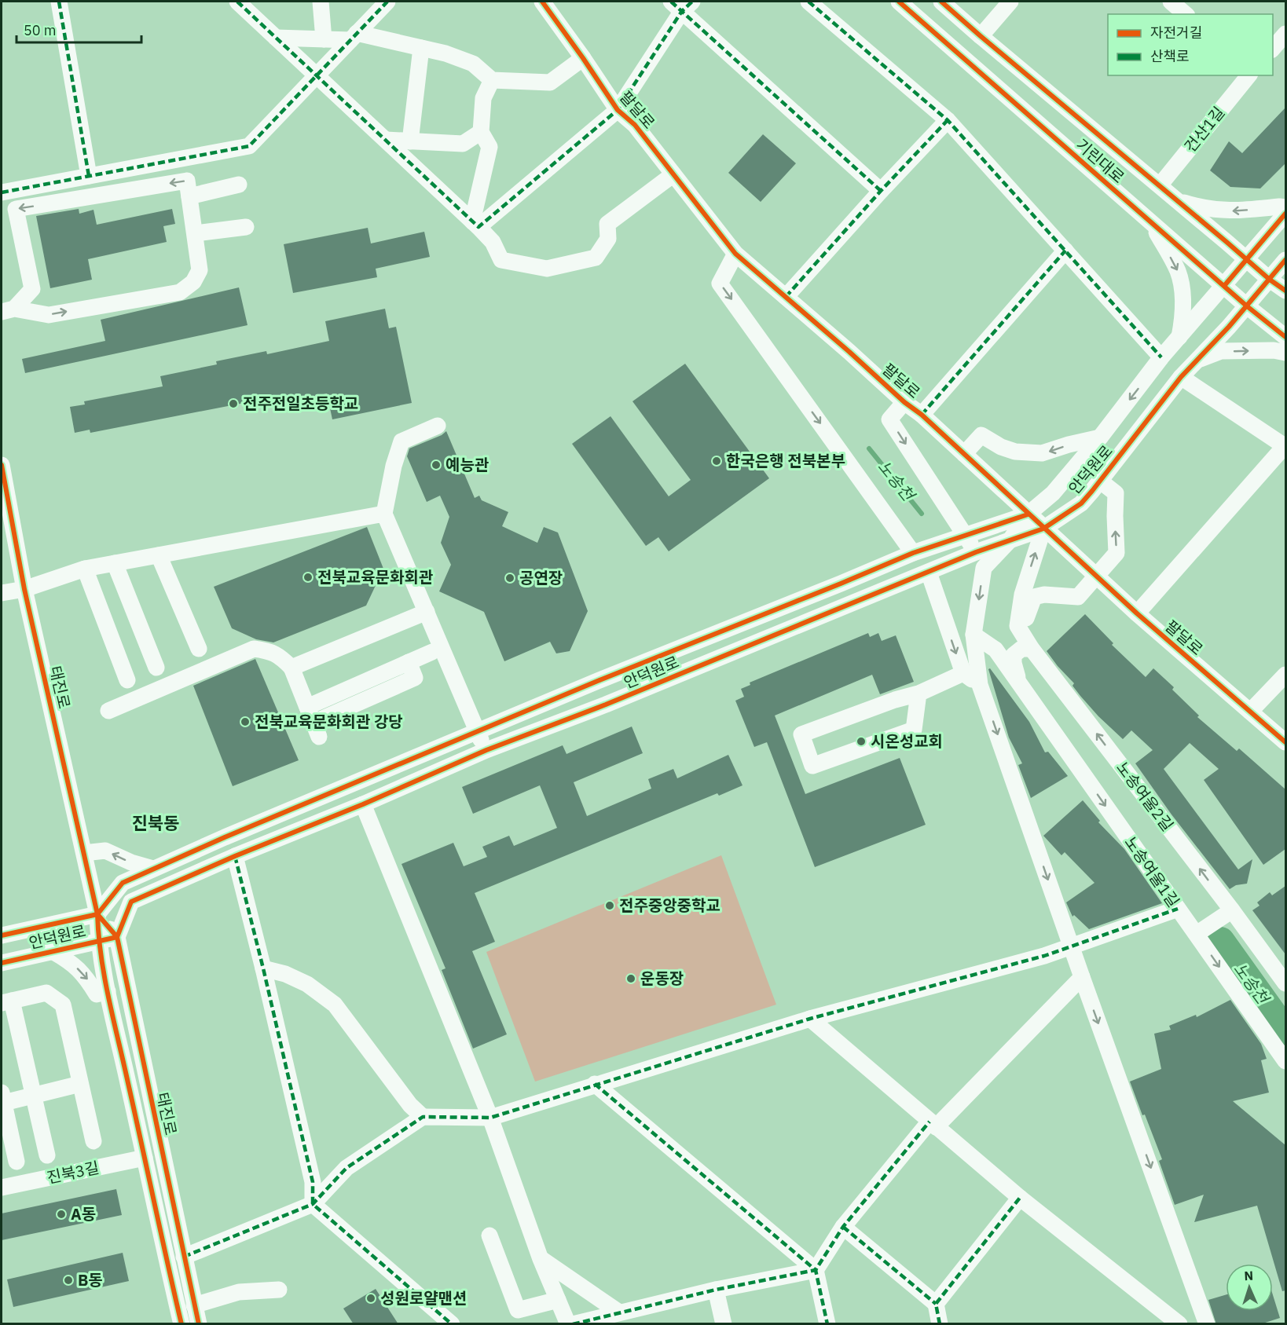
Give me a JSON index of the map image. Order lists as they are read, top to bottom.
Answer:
{
  "streets": {
    "street": [
      "팔달로",
      "건산1길",
      "기린대로",
      "안덕원로",
      "태진로",
      "노송여울2길",
      "노송여울1길",
      "진북3길"
    ]
  },
  "crossings": [
    ["팔달로", "안덕원로"],
    ["건산1길", "기린대로"],
    ["기린대로", "안덕원로"],
    ["안덕원로", "태진로"],
    ["태진로", "진북3길"]
  ],
  "districts": ["진북동"],
  "water": ["노송천"],
  "places": [
    "전주전일초등학교",
    "한국은행 전북본부",
    "예능관",
    "전북교육문화회관",
    "공연장",
    "전북교육문화회관 강당",
    "시온성교회",
    "전주중앙중학교",
    "운동장",
    "A동",
    "B동",
    "성원로얄맨션"
  ],
  "legend": ["자전거길", "산책로"],
  "scale_bar": "50 m",
  "north": "top"
}
